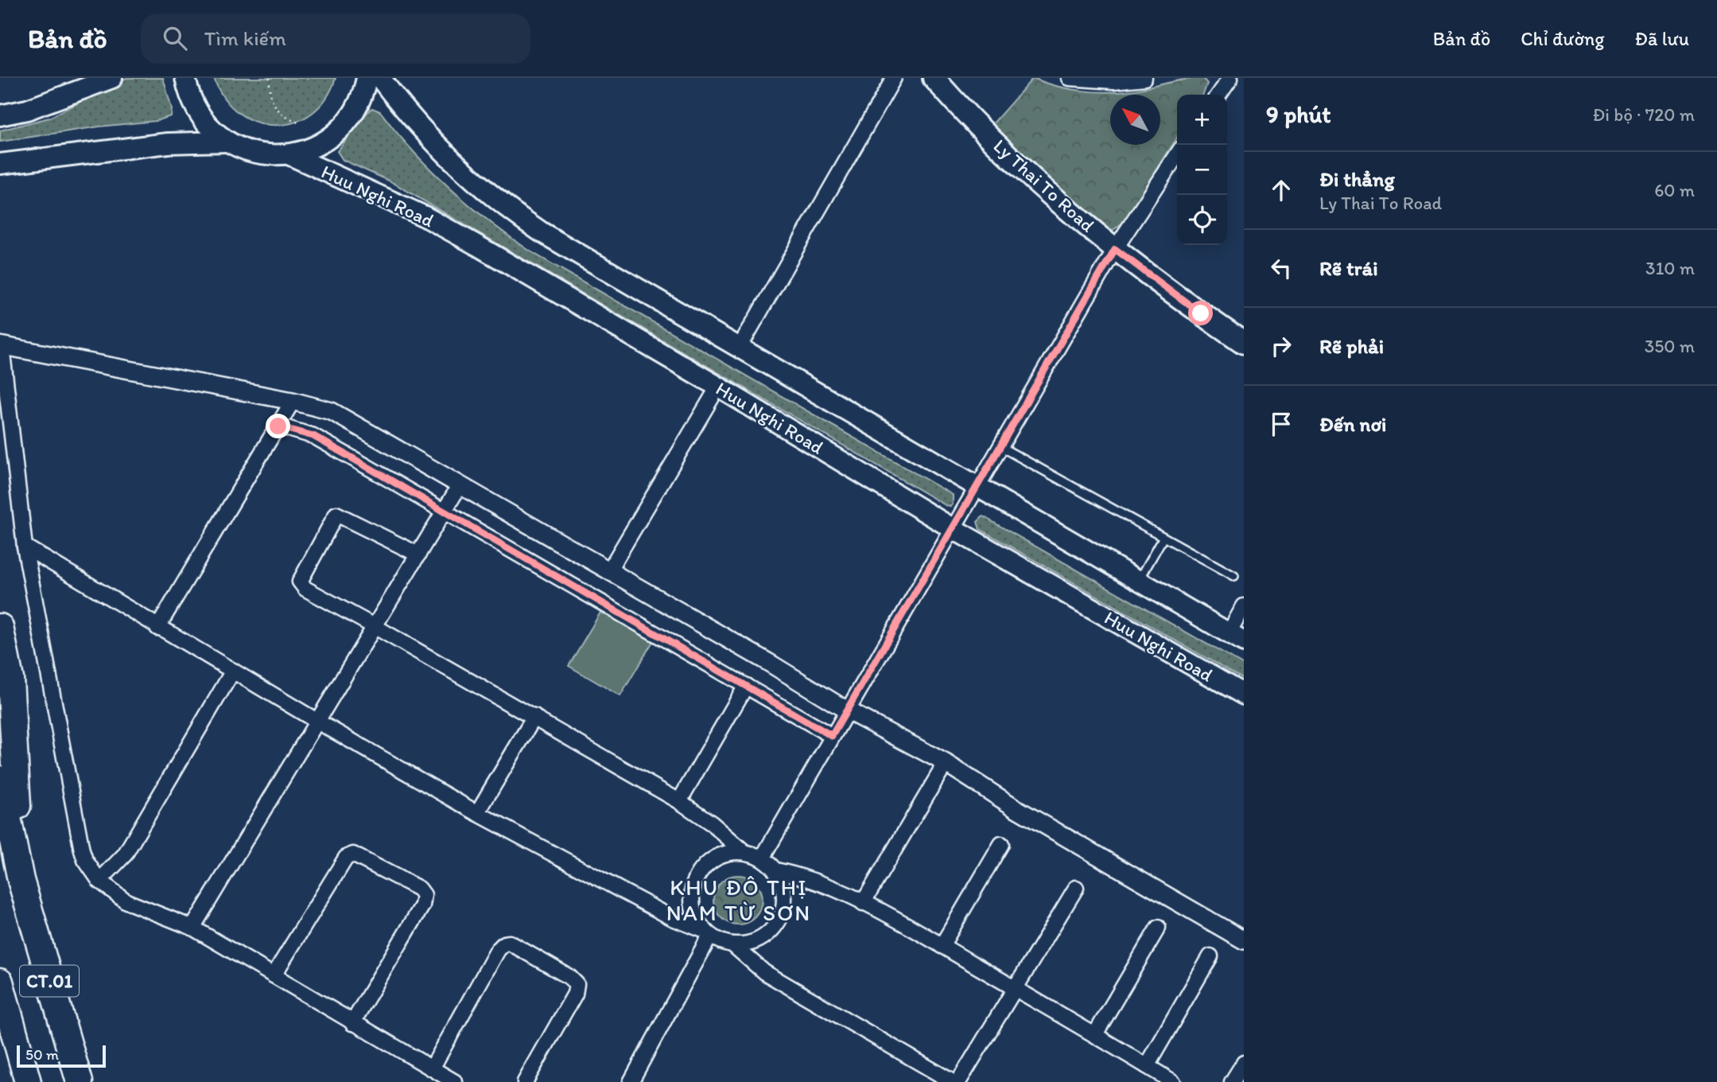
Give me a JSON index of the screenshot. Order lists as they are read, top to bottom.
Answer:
{
  "streets": {
    "highway": ["CT.01"],
    "main road": ["Ly Thai To Road", "Huu Nghi Road"]
  },
  "districts": ["KHU ĐÔ THỊ NAM TỪ SƠN"],
  "scale_bar": "50 m",
  "north": "top left",
  "page": {
    "header": "Bản đồ",
    "search": "Tìm kiếm",
    "nav": ["Bản đồ", "Chỉ đường", "Đã lưu"],
    "heading": ["9 phút", "Đi bộ · 720 m"],
    "map_buttons": ["+", "−"],
    "list": [
      ["Đi thẳng", "Ly Thai To Road", "60 m"],
      ["Rẽ trái", "310 m"],
      ["Rẽ phải", "350 m"],
      "Đến nơi"
    ],
    "scale": "50 m"
  }
}
